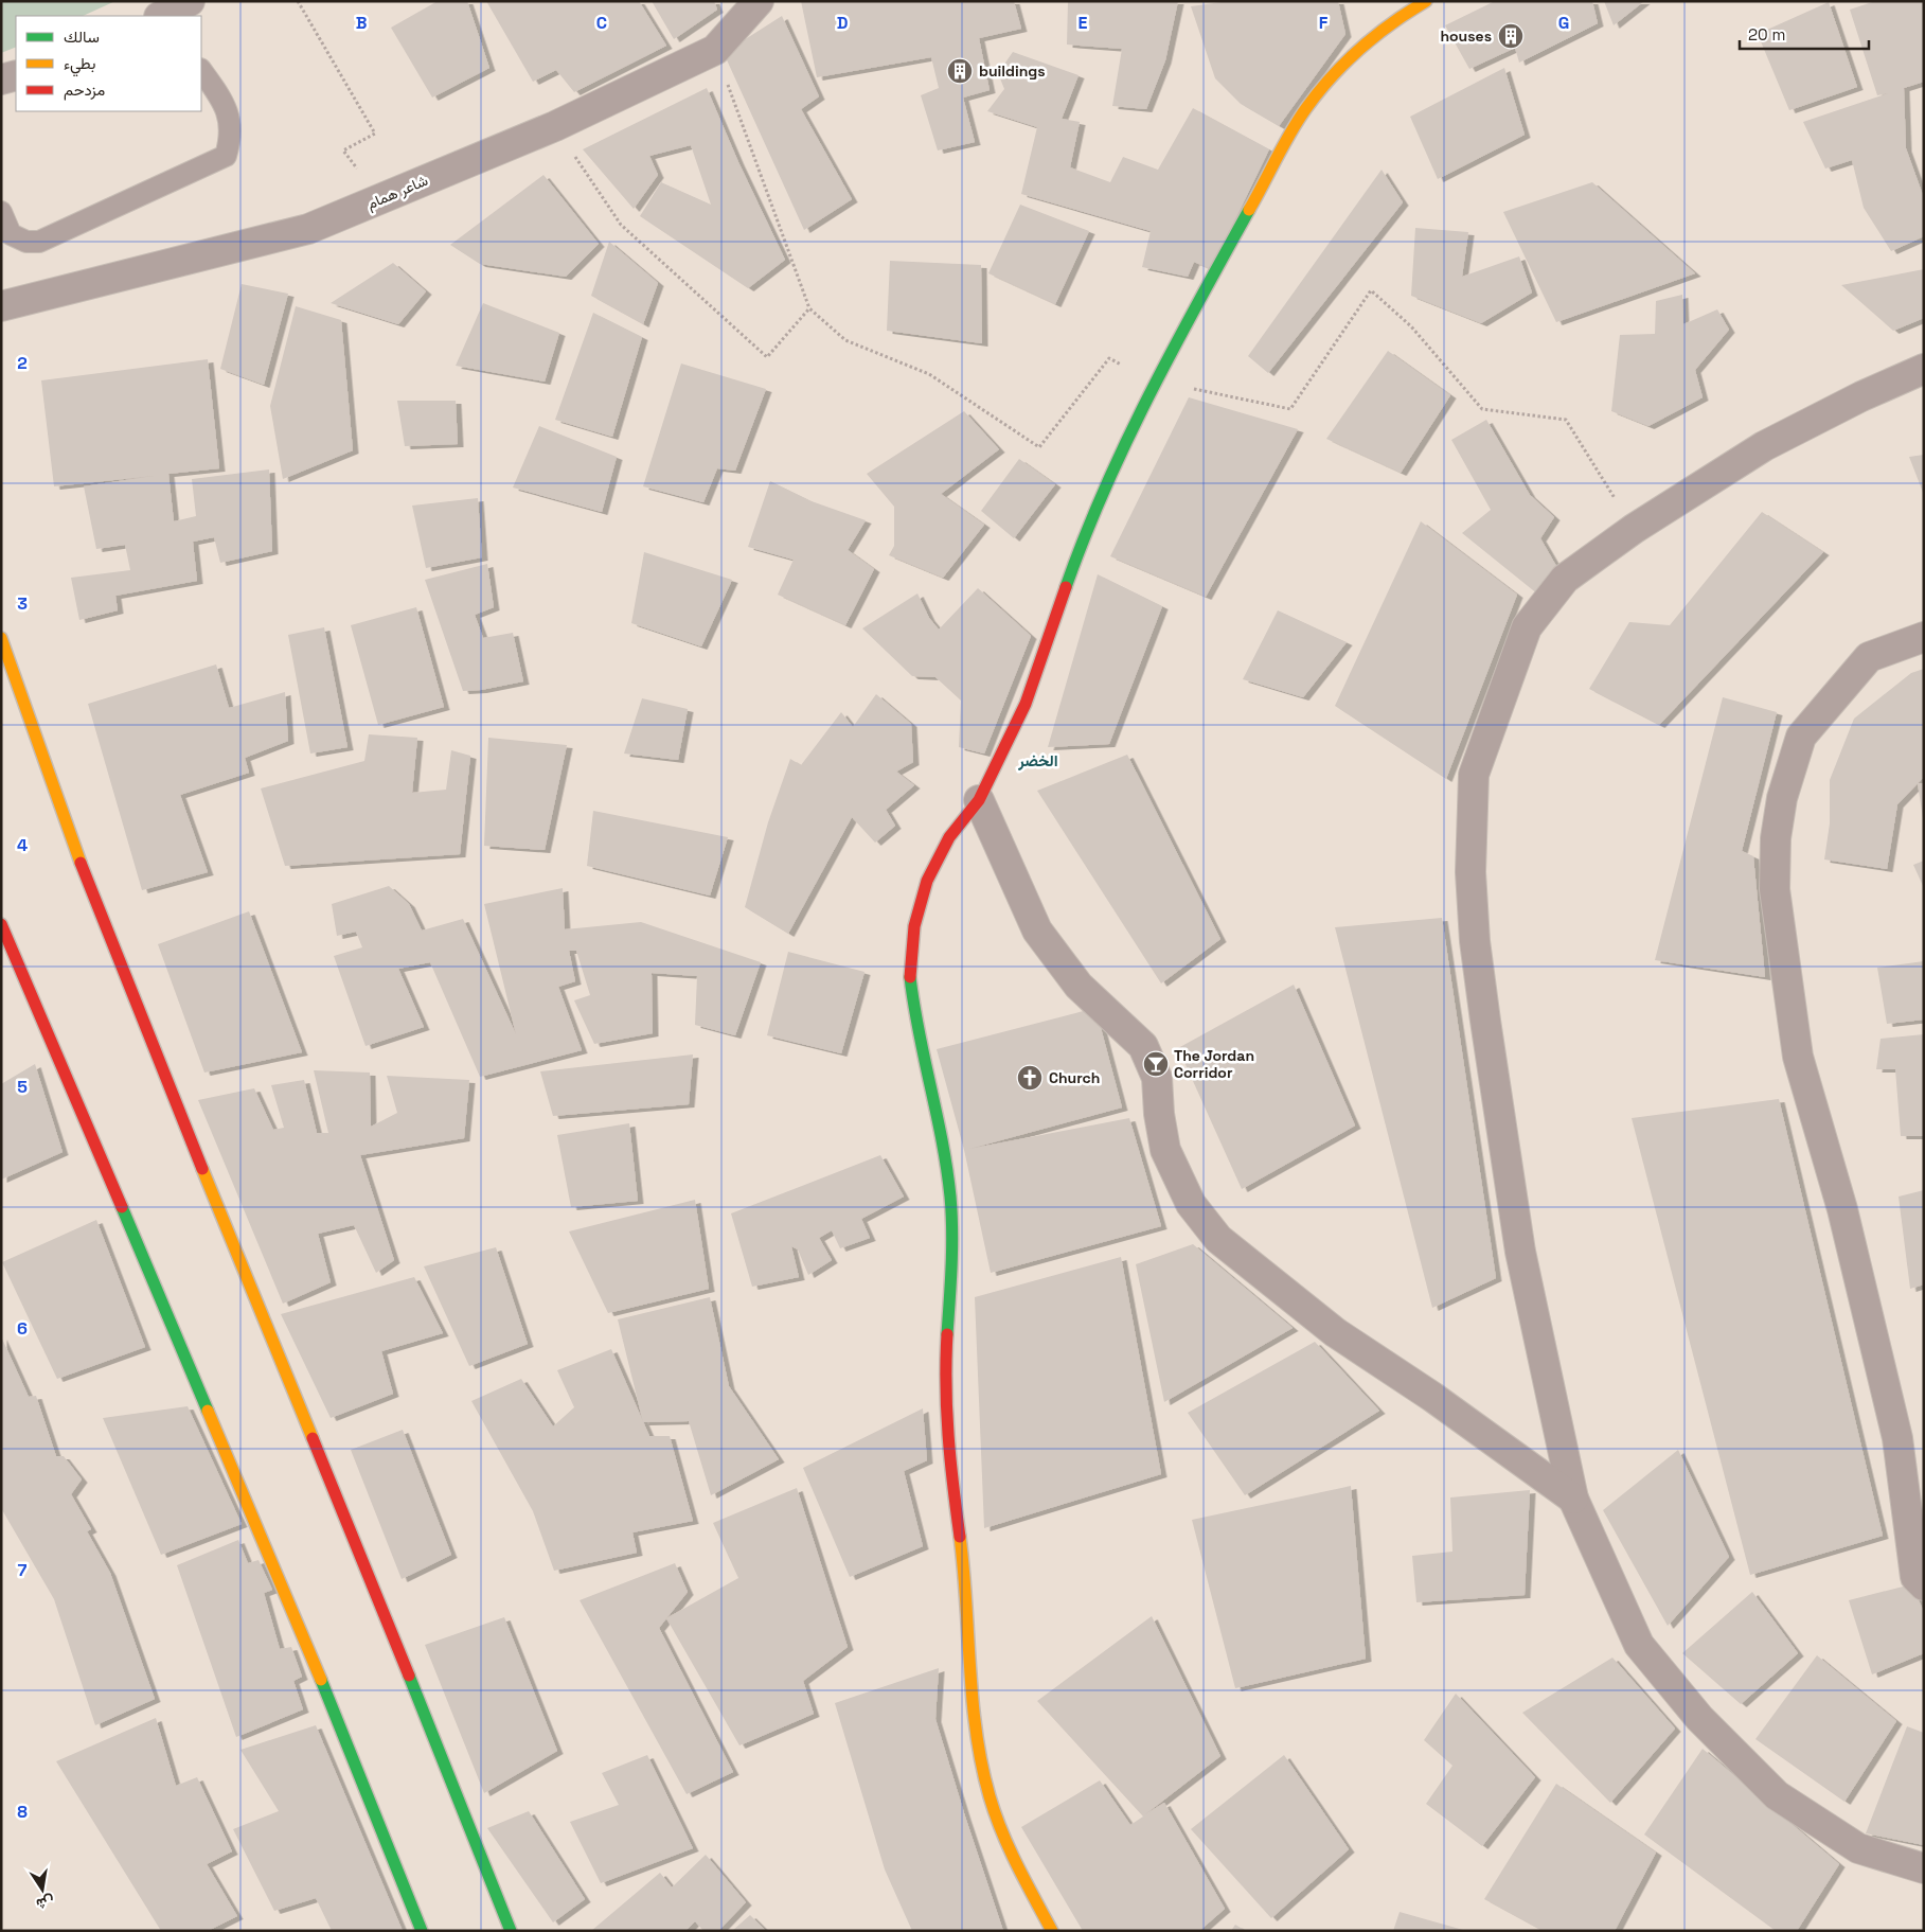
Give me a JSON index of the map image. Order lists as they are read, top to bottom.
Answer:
{
  "streets": {
    "street": ["شاعر همام"]
  },
  "districts": ["الخضر"],
  "places": {
    "building": ["houses", "buildings"],
    "bar": ["The Jordan Corridor"],
    "church": ["Church"]
  },
  "legend": ["سالك", "بطيء", "مزدحم"],
  "scale_bar": "20 m",
  "north": "bottom",
  "grid": {
    "columns": [
      "B",
      "C",
      "D",
      "E",
      "F",
      "G"
    ],
    "rows": [
      "2",
      "3",
      "4",
      "5",
      "6",
      "7",
      "8"
    ]
  }
}
